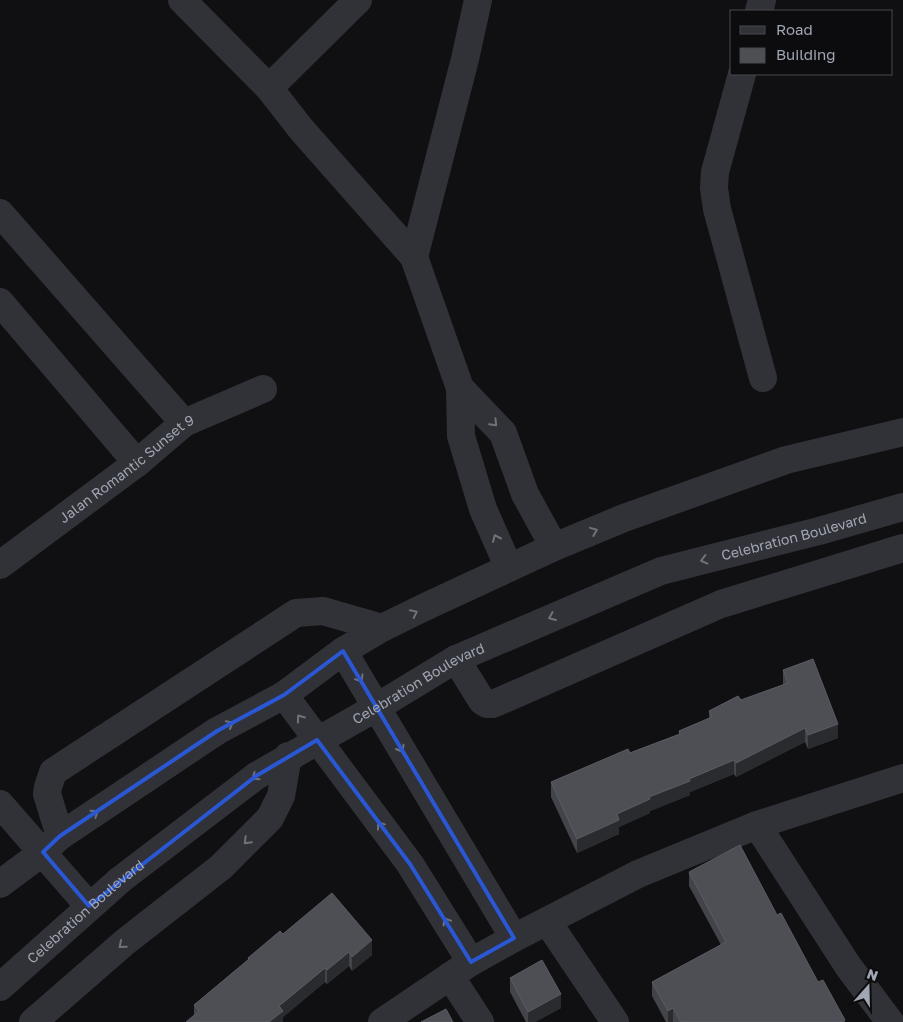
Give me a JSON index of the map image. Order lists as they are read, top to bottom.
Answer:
{
  "streets": {
    "street": ["Jalan Romantic Sunset 9", "Celebration Boulevard"]
  },
  "legend": ["Road", "Building"],
  "north": "top"
}
